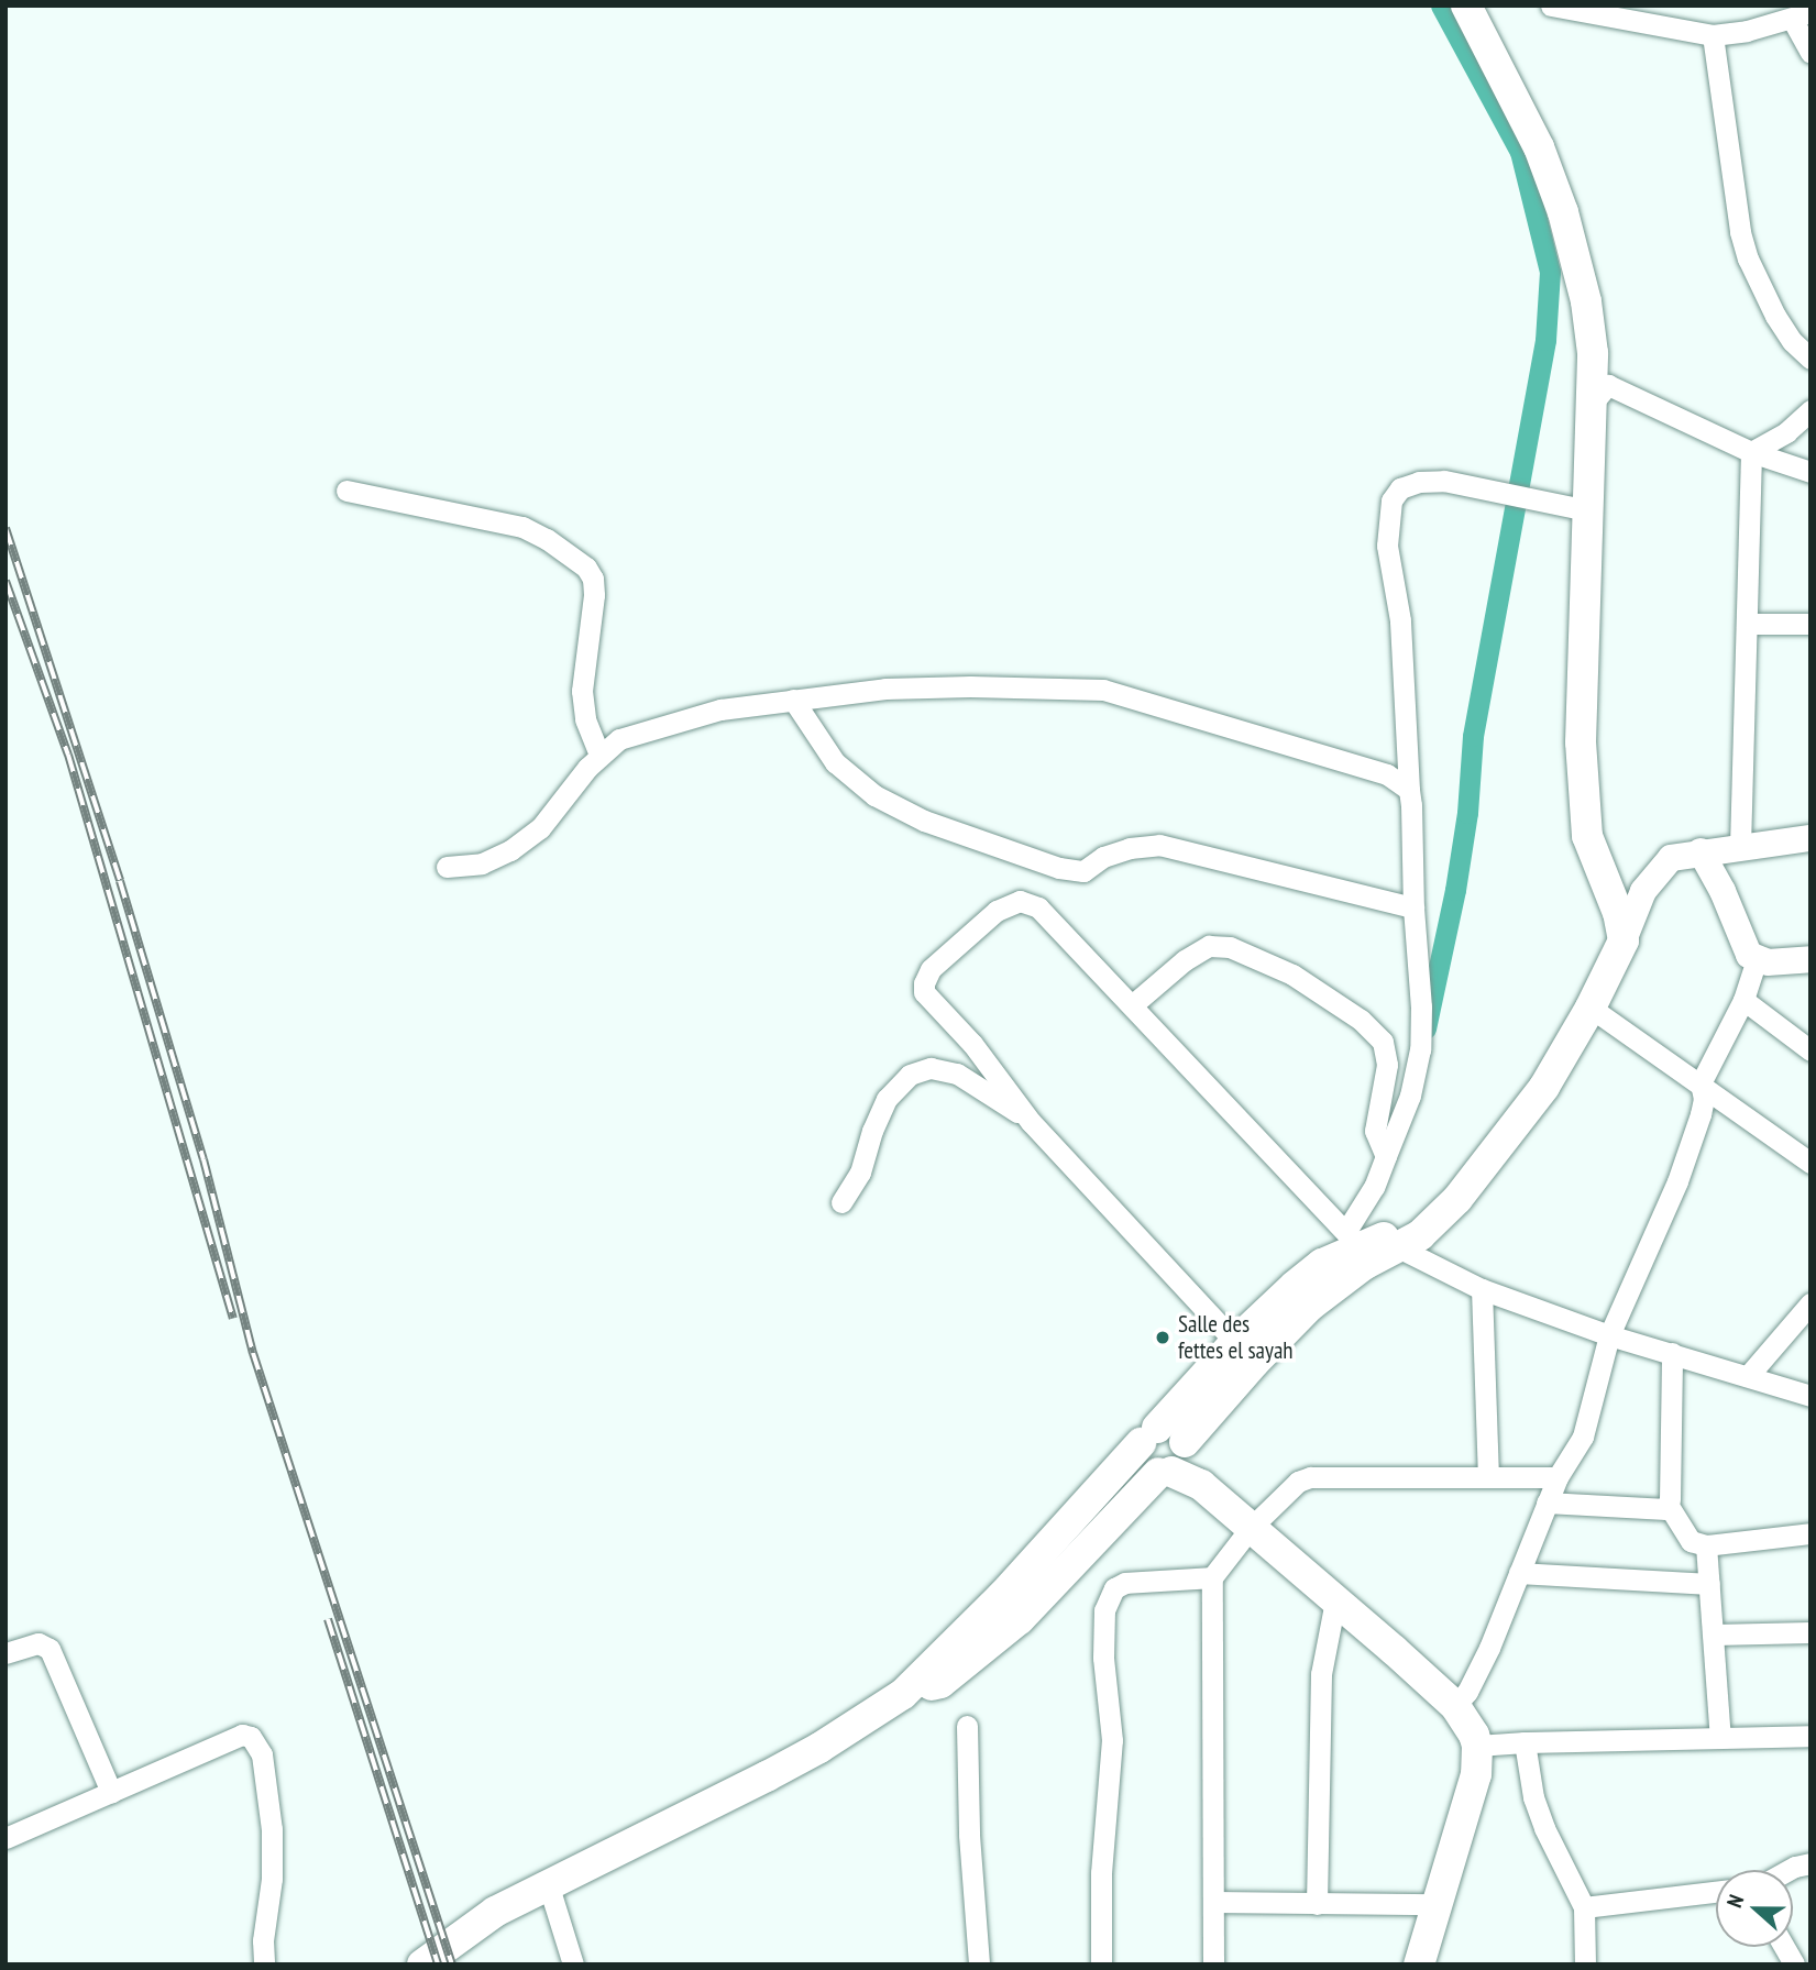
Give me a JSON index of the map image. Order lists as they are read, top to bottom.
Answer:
{
  "places": ["Salle des fettes el sayah"],
  "north": "left"
}
